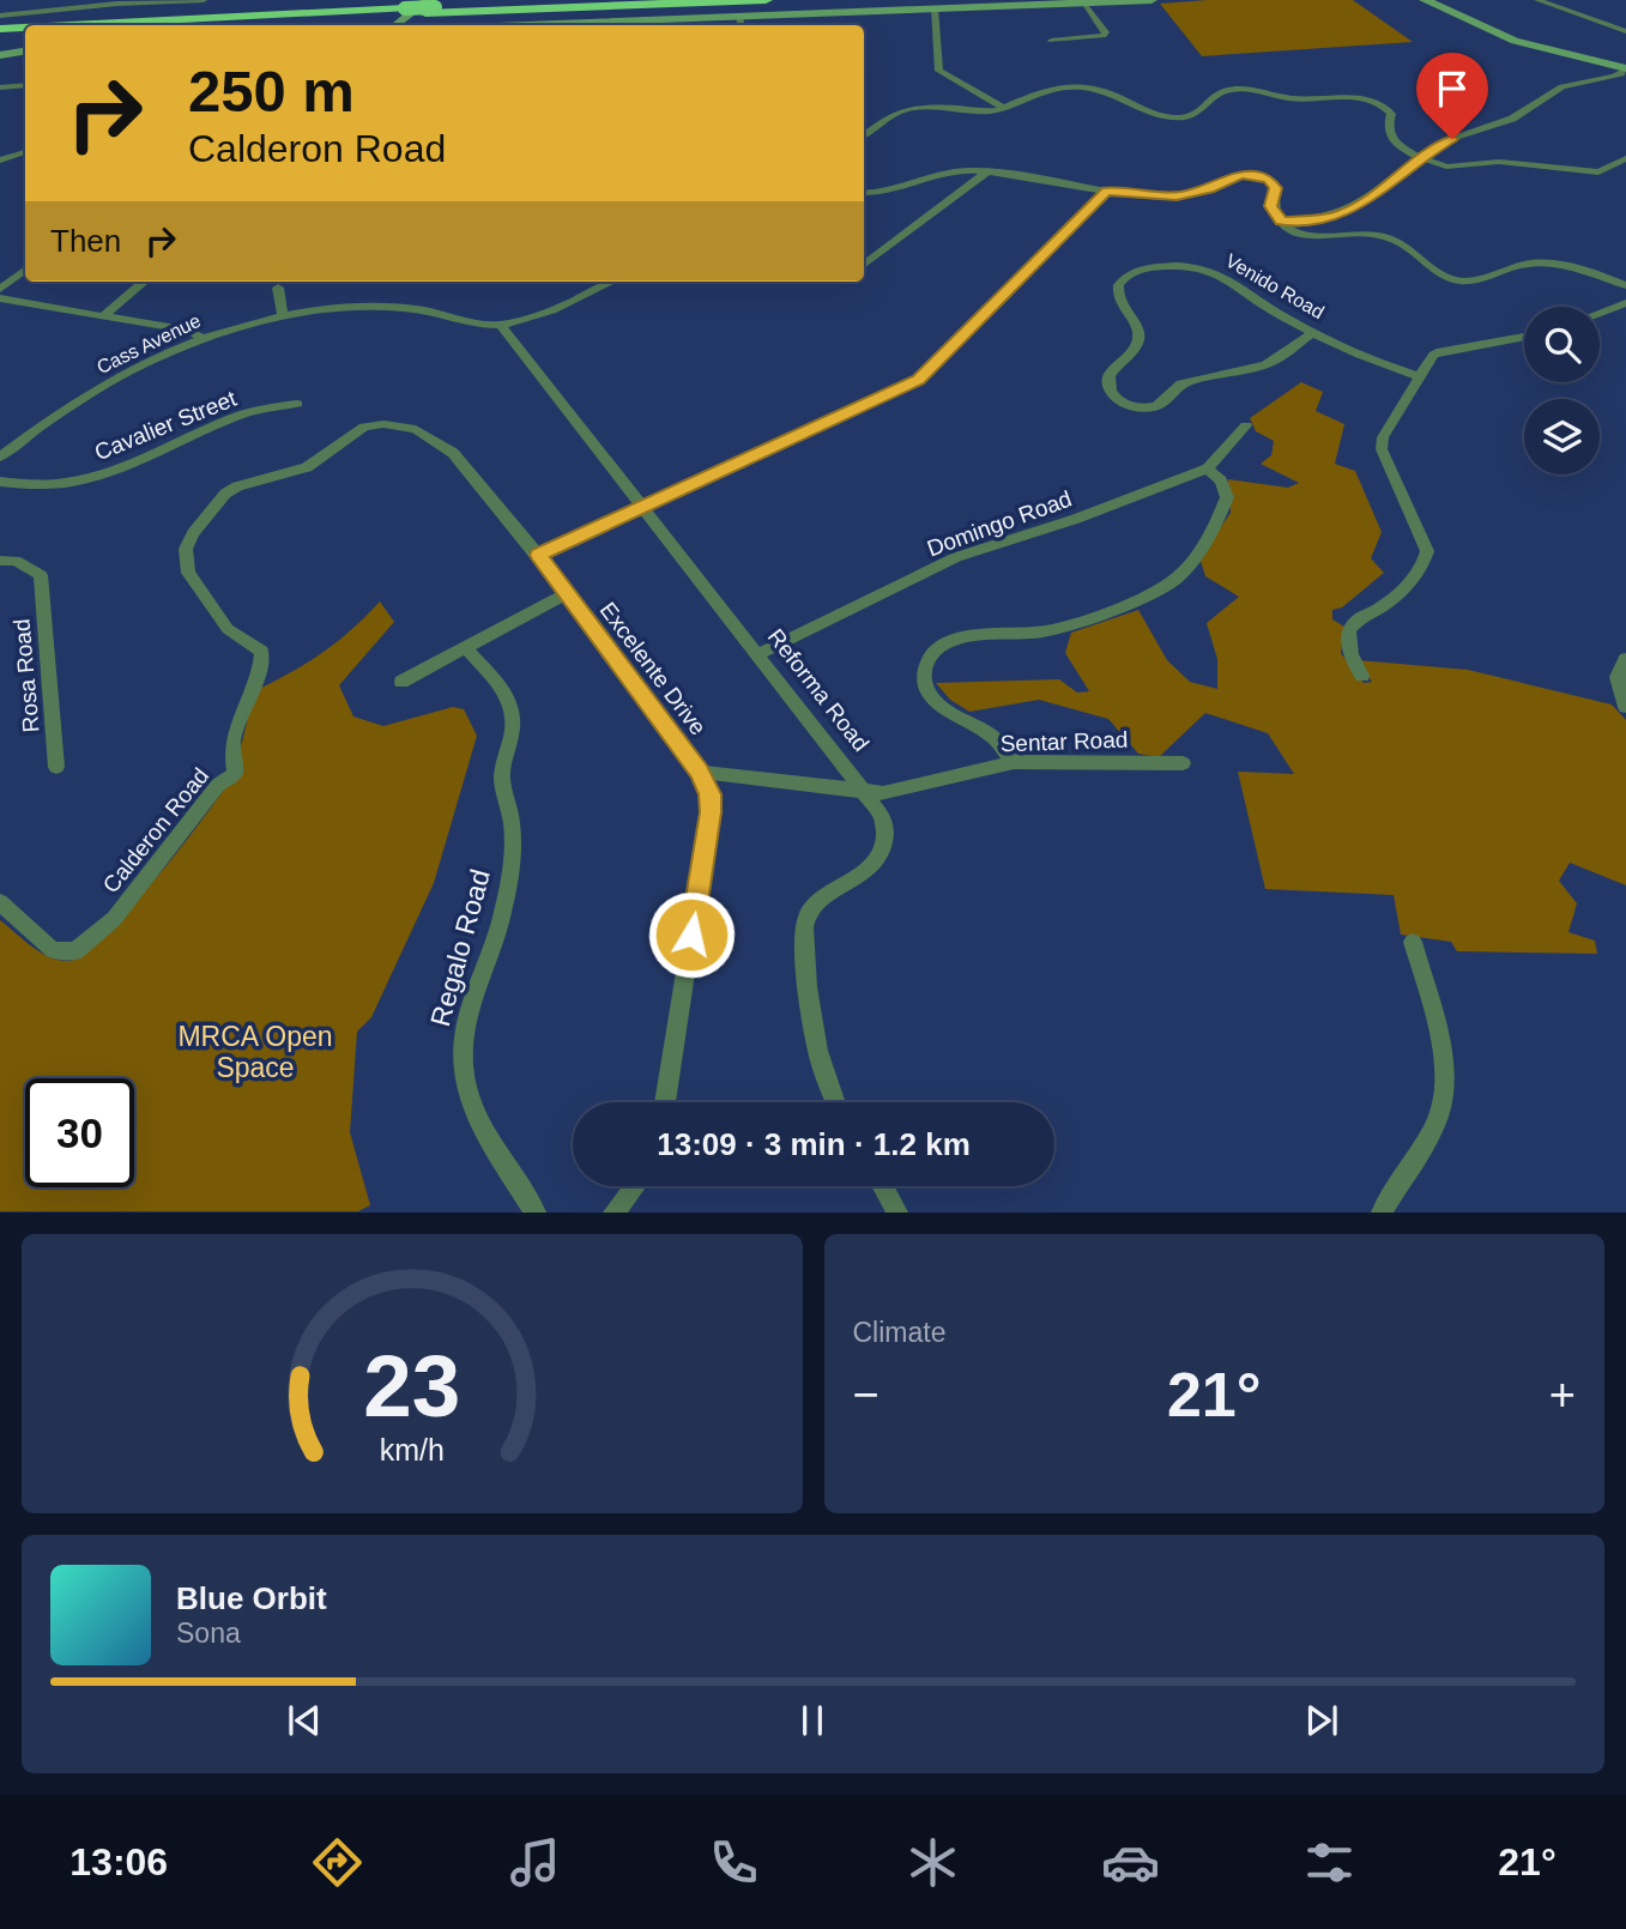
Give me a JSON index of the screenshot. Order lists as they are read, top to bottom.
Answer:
{
  "streets": {
    "street": [
      "Venido Road",
      "Cass Avenue",
      "Cavalier Street",
      "Domingo Road",
      "Excelente Drive",
      "Rosa Road",
      "Reforma Road",
      "Sentar Road",
      "Calderon Road",
      "Regalo Road"
    ]
  },
  "crossings": [
    ["Cass Avenue", "Reforma Road"],
    ["Domingo Road", "Reforma Road"],
    ["Excelente Drive", "Sentar Road"],
    ["Excelente Drive", "Calderon Road"],
    ["Reforma Road", "Sentar Road"]
  ],
  "parks": ["MRCA Open Space"],
  "page": {
    "turn": ["250 m", "Calderon Road"],
    "then": "Then",
    "limit": "30",
    "trip": "13:09 · 3 min · 1.2 km",
    "tile": "Climate",
    "heat": ["−", "21°", "+"],
    "song": ["Blue Orbit", "Sona"],
    "tabs": ["13:06", "21°"],
    "gauge": ["23", "km/h"]
  }
}
